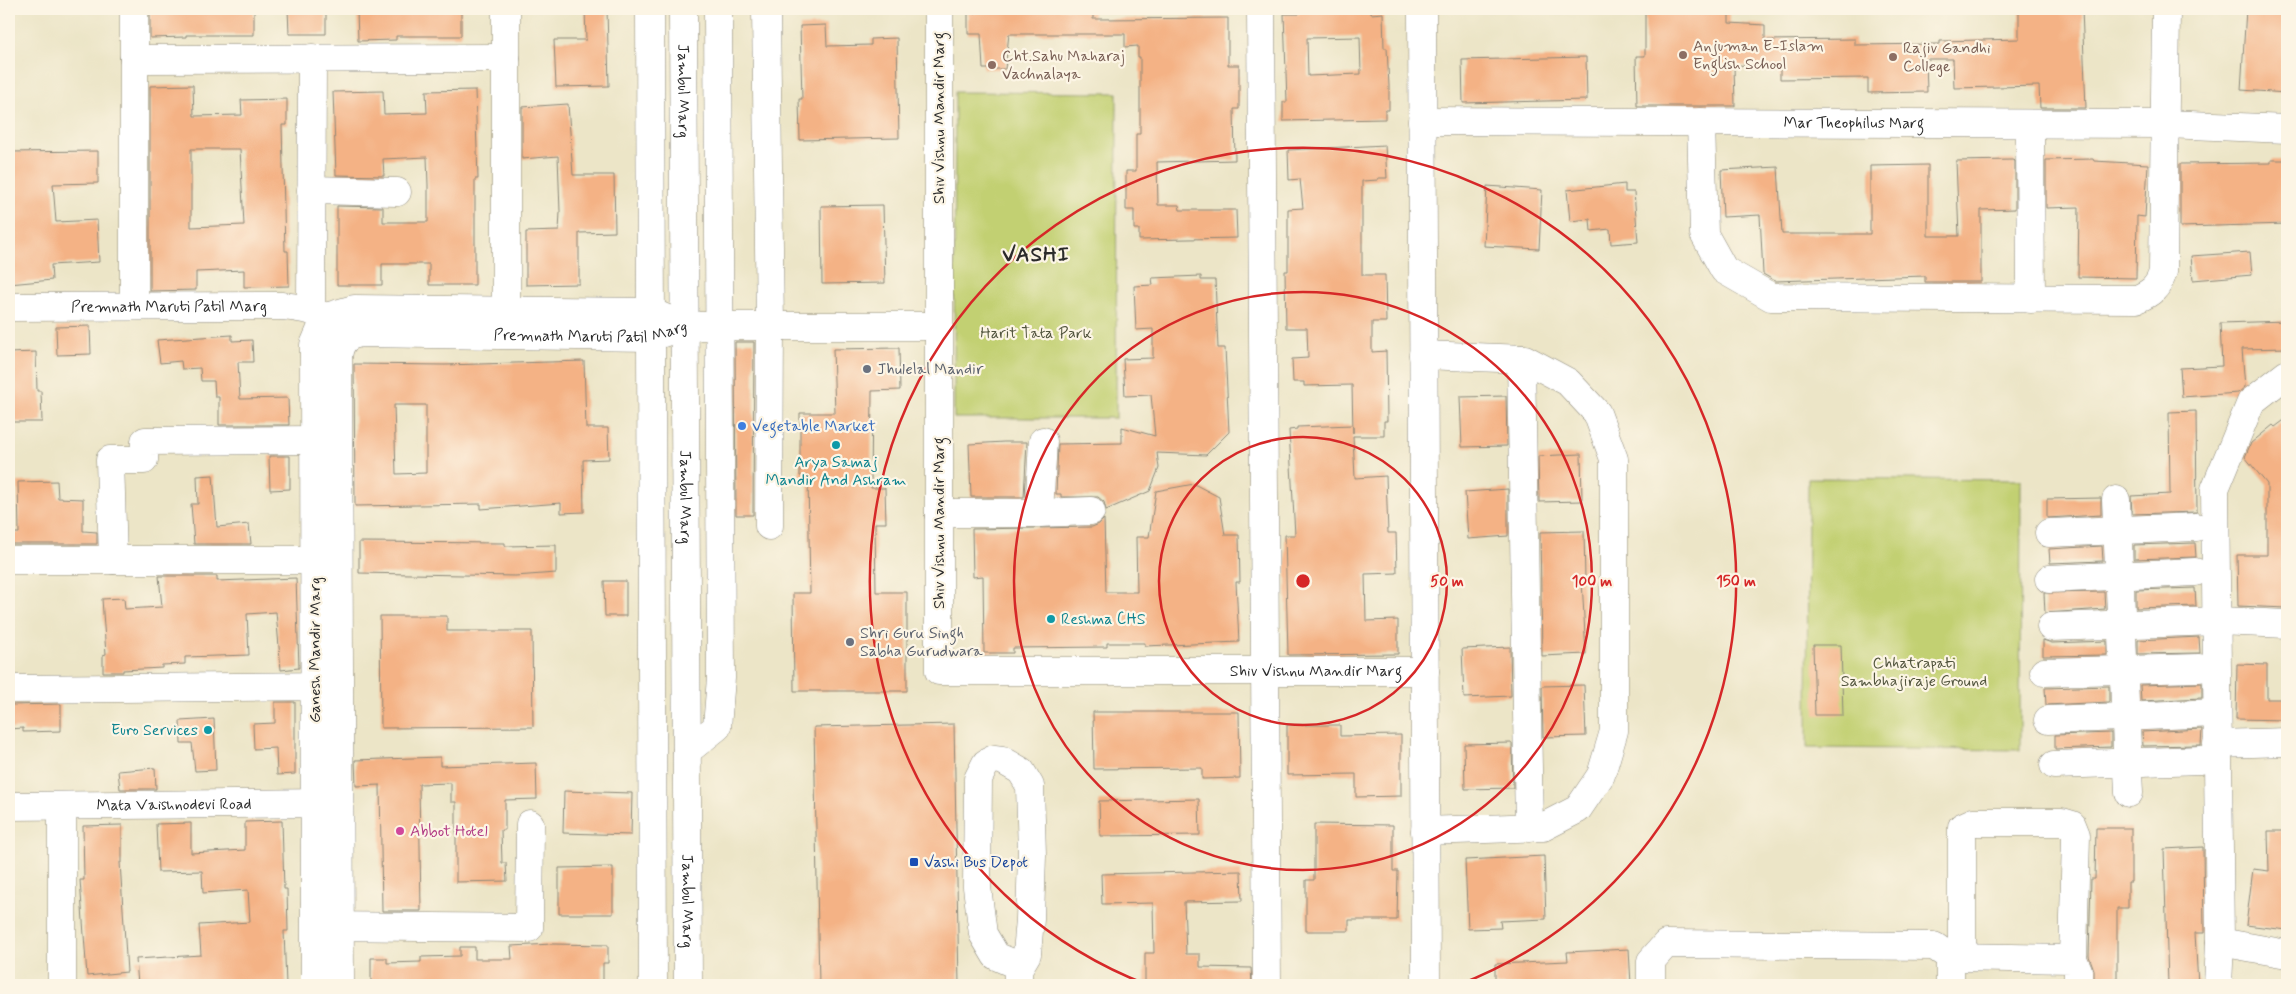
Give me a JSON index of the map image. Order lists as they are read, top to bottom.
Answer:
{
  "streets": {
    "street": [
      "Jambul Marg",
      "Shiv Vishnu Mandir Marg",
      "Mar Theophilus Marg",
      "Premnath Maruti Patil Marg",
      "Ganesh Mandir Marg",
      "Mata Vaishnodevi Road"
    ]
  },
  "crossings": [
    ["Jambul Marg", "Premnath Maruti Patil Marg"],
    ["Shiv Vishnu Mandir Marg", "Premnath Maruti Patil Marg"],
    ["Premnath Maruti Patil Marg", "Ganesh Mandir Marg"],
    ["Ganesh Mandir Marg", "Mata Vaishnodevi Road"]
  ],
  "districts": ["VASHI"],
  "parks": ["Harit Tata Park", "Chhatrapati Sambhajiraje Ground"],
  "places": {
    "other": [
      "Anjuman E-Islam English School",
      "Rajiv Gandhi College",
      "Cht.Sahu Maharaj Vachnalaya",
      "Jhulelal Mandir",
      "Vegetable Market",
      "Arya Samaj Mandir And Ashram",
      "Reshma CHS",
      "Shri Guru Singh Sabha Gurudwara",
      "Euro Services",
      "Abbot Hotel"
    ],
    "transit": ["Vashi Bus Depot"]
  },
  "rings": ["50 m", "100 m", "150 m"]
}
